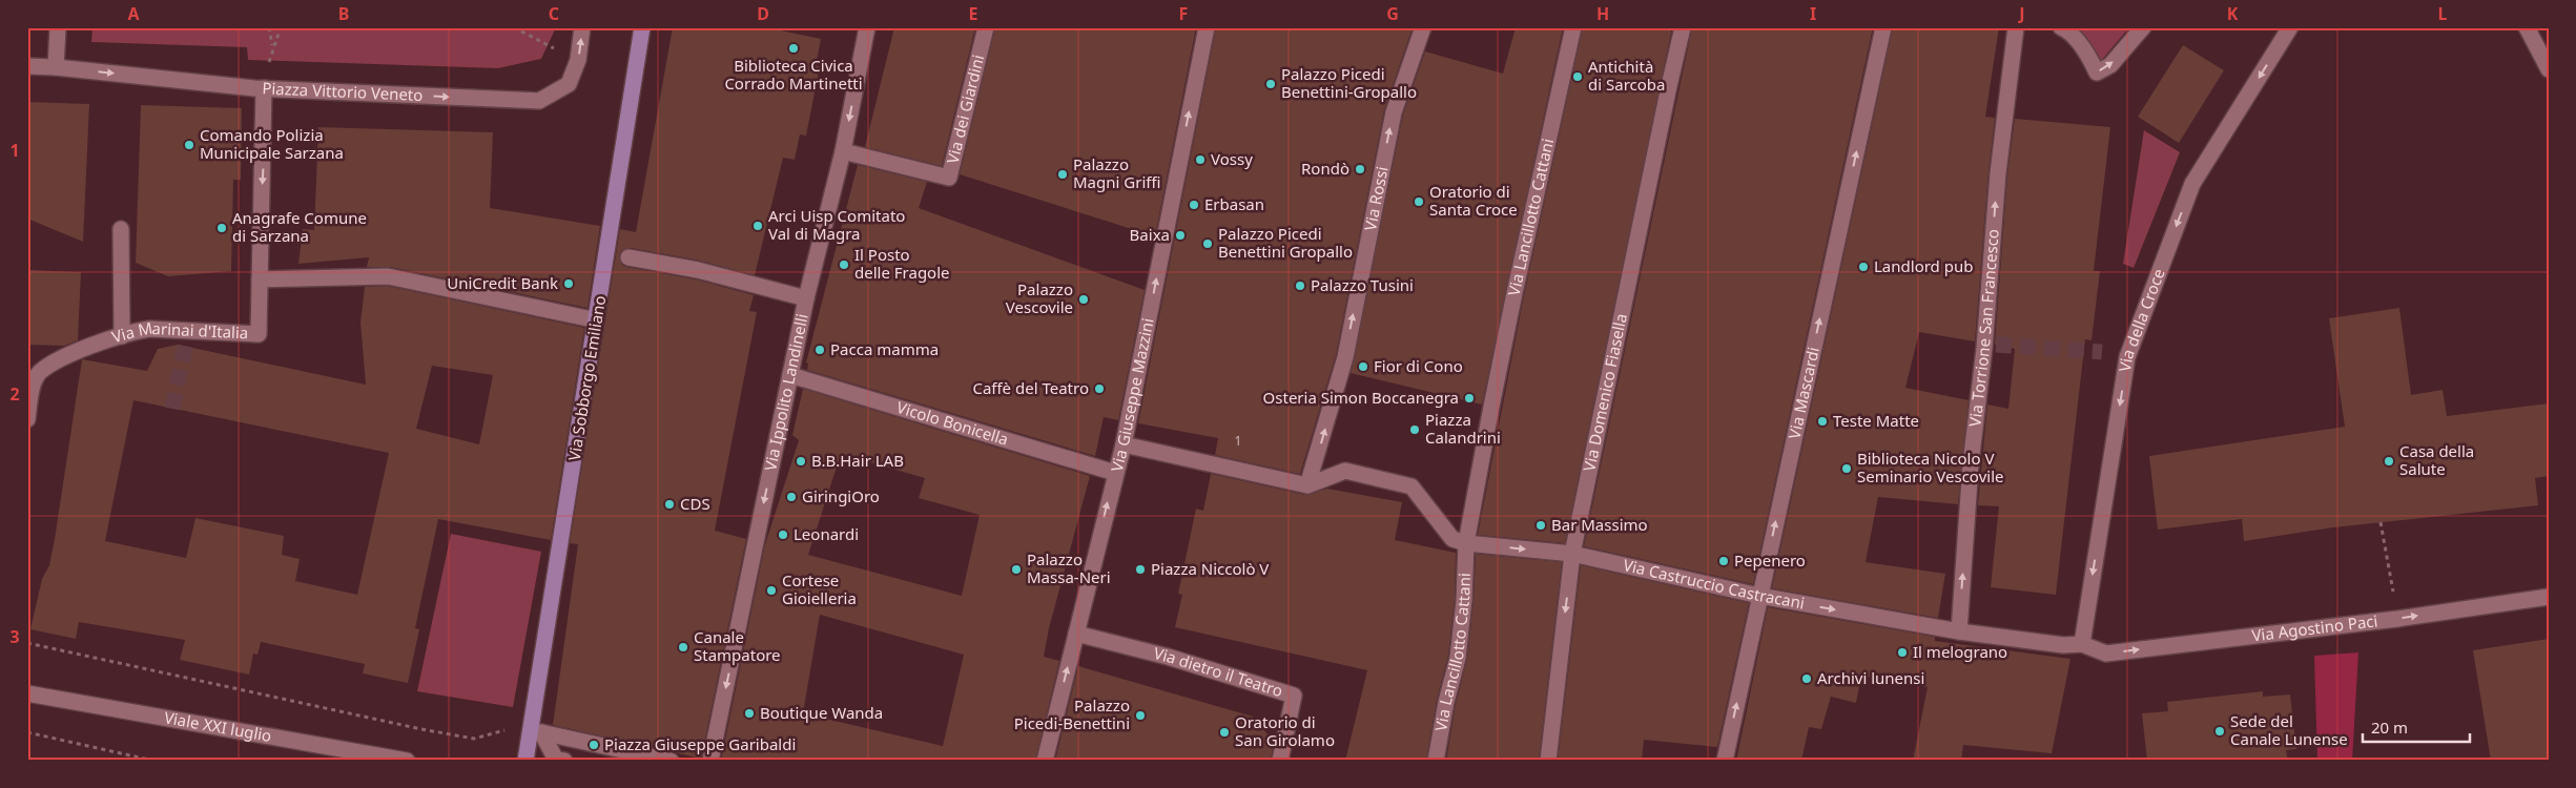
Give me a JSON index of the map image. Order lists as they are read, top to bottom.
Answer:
{
  "streets": {
    "main road": ["Via Sobborgo Emiliano"],
    "street": [
      "Piazza Vittorio Veneto",
      "Via dei Giardini",
      "Via Rossi",
      "Via Lancillotto Cattani",
      "Via della Croce",
      "Via Torrione San Francesco",
      "Via Marinai d'Italia",
      "Via Domenico Fiasella",
      "Via Ippolito Landinelli",
      "Via Mascardi",
      "Via Giuseppe Mazzini",
      "Vicolo Bonicella",
      "Via Castruccio Castracani",
      "Via Agostino Paci",
      "Via dietro il Teatro",
      "Viale XXI luglio"
    ]
  },
  "crossings": [
    ["Piazza Vittorio Veneto", "Via Marinai d'Italia"],
    ["Via dei Giardini", "Via Ippolito Landinelli"],
    ["Via Lancillotto Cattani", "Via Castruccio Castracani"],
    ["Via della Croce", "Via Agostino Paci"],
    ["Via Torrione San Francesco", "Via Castruccio Castracani"],
    ["Via Domenico Fiasella", "Via Castruccio Castracani"],
    ["Via Ippolito Landinelli", "Vicolo Bonicella"],
    ["Via Mascardi", "Via Castruccio Castracani"],
    ["Via Giuseppe Mazzini", "Vicolo Bonicella"],
    ["Via Giuseppe Mazzini", "Via dietro il Teatro"]
  ],
  "one_way": [
    "Piazza Vittorio Veneto",
    "Via Rossi",
    "Via della Croce",
    "Via Torrione San Francesco",
    "Via Marinai d'Italia",
    "Via Ippolito Landinelli",
    "Via Mascardi",
    "Via Giuseppe Mazzini",
    "Via Castruccio Castracani",
    "Via Agostino Paci"
  ],
  "places": [
    "Biblioteca Civica Corrado Martinetti",
    "Antichità di Sarcoba",
    "Palazzo Picedi Benettini-Gropallo",
    "Comando Polizia Municipale Sarzana",
    "Vossy",
    "Rondò",
    "Palazzo Magni Griffi",
    "Oratorio di Santa Croce",
    "Erbasan",
    "Arci Uisp Comitato Val di Magra",
    "Anagrafe Comune di Sarzana",
    "Baixa",
    "Palazzo Picedi Benettini Gropallo",
    "Il Posto delle Fragole",
    "Landlord pub",
    "UniCredit Bank",
    "Palazzo Tusini",
    "Palazzo Vescovile",
    "Pacca mamma",
    "Fior di Cono",
    "Caffè del Teatro",
    "Osteria Simon Boccanegra",
    "Teste Matte",
    "Piazza Calandrini",
    "B.B.Hair LAB",
    "Casa della Salute",
    "Biblioteca Nicolo V Seminario Vescovile",
    "GiringiOro",
    "CDS",
    "Bar Massimo",
    "Leonardi",
    "Pepenero",
    "Palazzo Massa-Neri",
    "Piazza Niccolò V",
    "Cortese Gioielleria",
    "Canale Stampatore",
    "Il melograno",
    "Archivi lunensi",
    "Boutique Wanda",
    "Palazzo Picedi-Benettini",
    "Sede del Canale Lunense",
    "Oratorio di San Girolamo",
    "Piazza Giuseppe Garibaldi"
  ],
  "house_numbers": ["1"],
  "scale_bar": "20 m",
  "grid": {
    "columns": [
      "A",
      "B",
      "C",
      "D",
      "E",
      "F",
      "G",
      "H",
      "I",
      "J",
      "K",
      "L"
    ],
    "rows": ["1", "2", "3"]
  }
}
